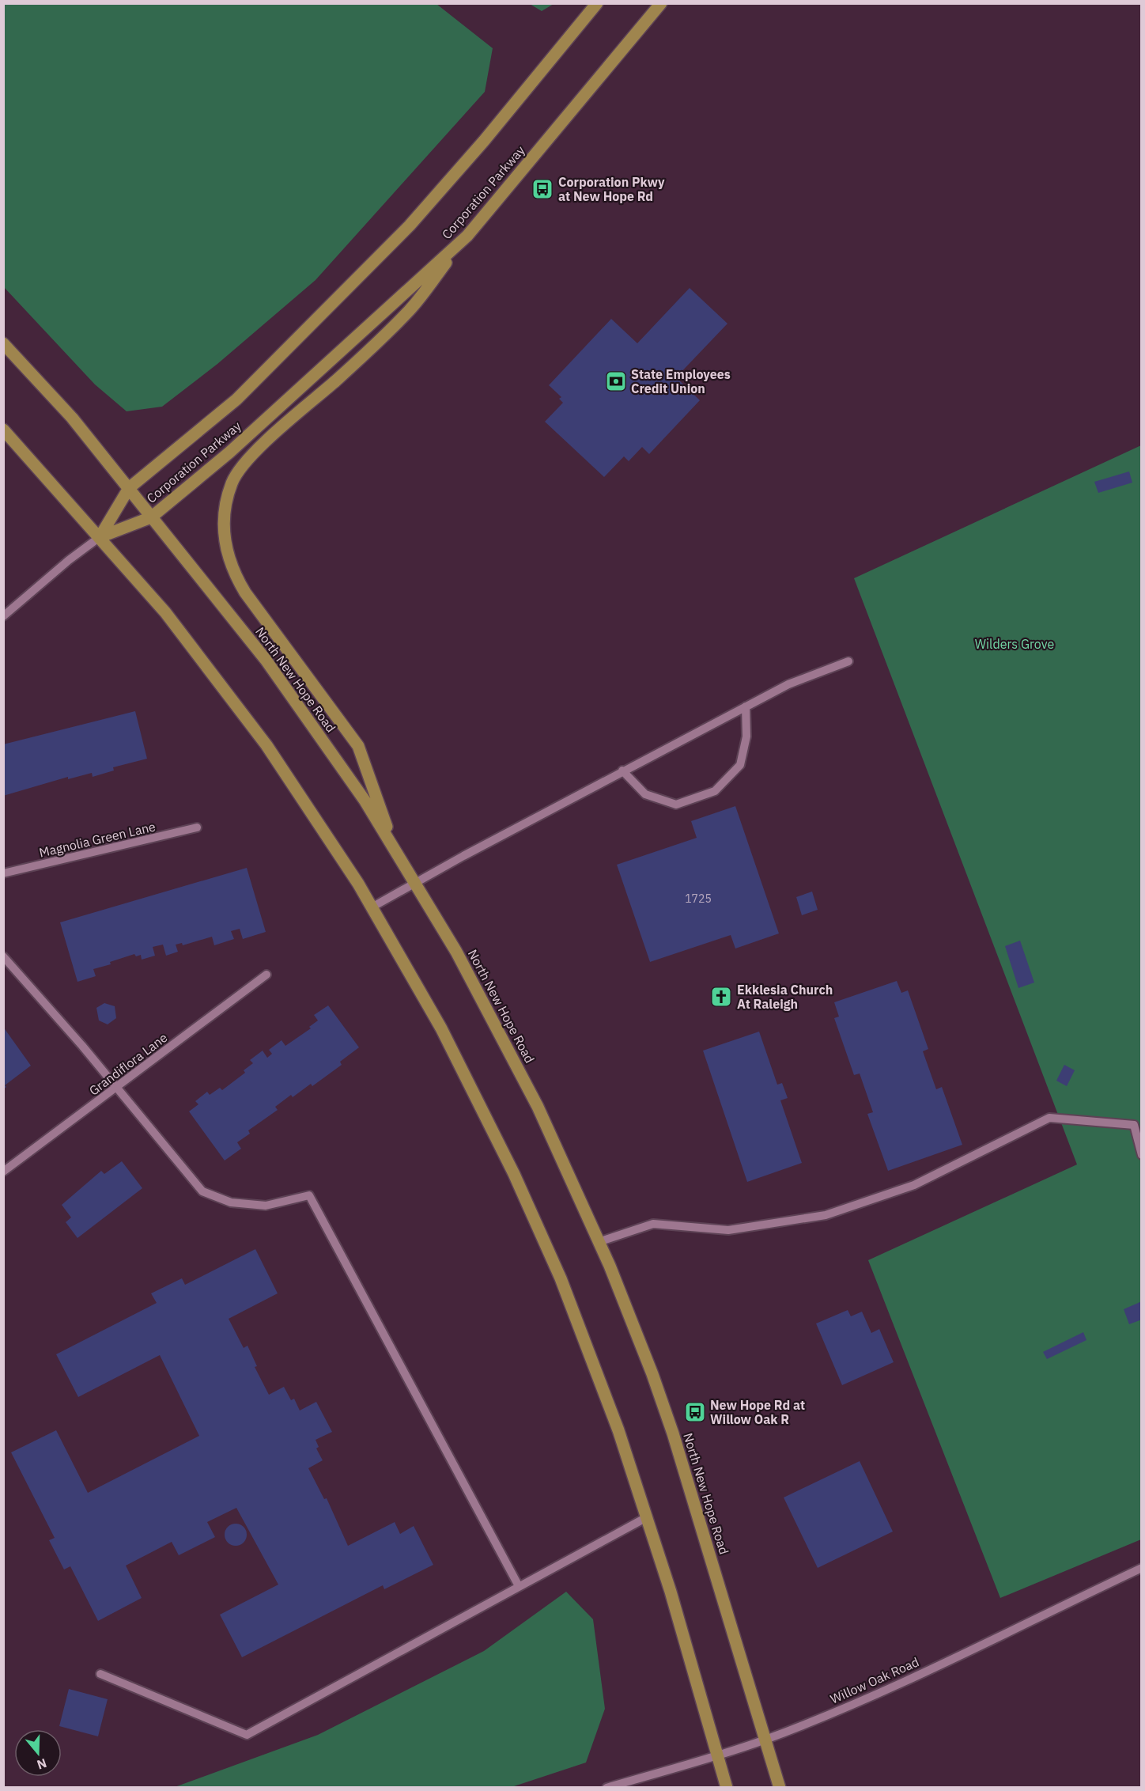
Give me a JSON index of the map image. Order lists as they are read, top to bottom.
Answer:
{
  "streets": {
    "main road": ["Corporation Parkway", "North New Hope Road"],
    "street": ["Magnolia Green Lane", "Grandiflora Lane", "Willow Oak Road"]
  },
  "crossings": [
    ["Corporation Parkway", "North New Hope Road"],
    ["North New Hope Road", "Willow Oak Road"]
  ],
  "parks": ["Wilders Grove"],
  "places": {
    "bus stop": ["Corporation Pkwy at New Hope Rd", "New Hope Rd at Willow Oak R"],
    "bank": ["State Employees Credit Union"],
    "church": ["Ekklesia Church At Raleigh"]
  },
  "house_numbers": ["1725"],
  "north": "bottom"
}
